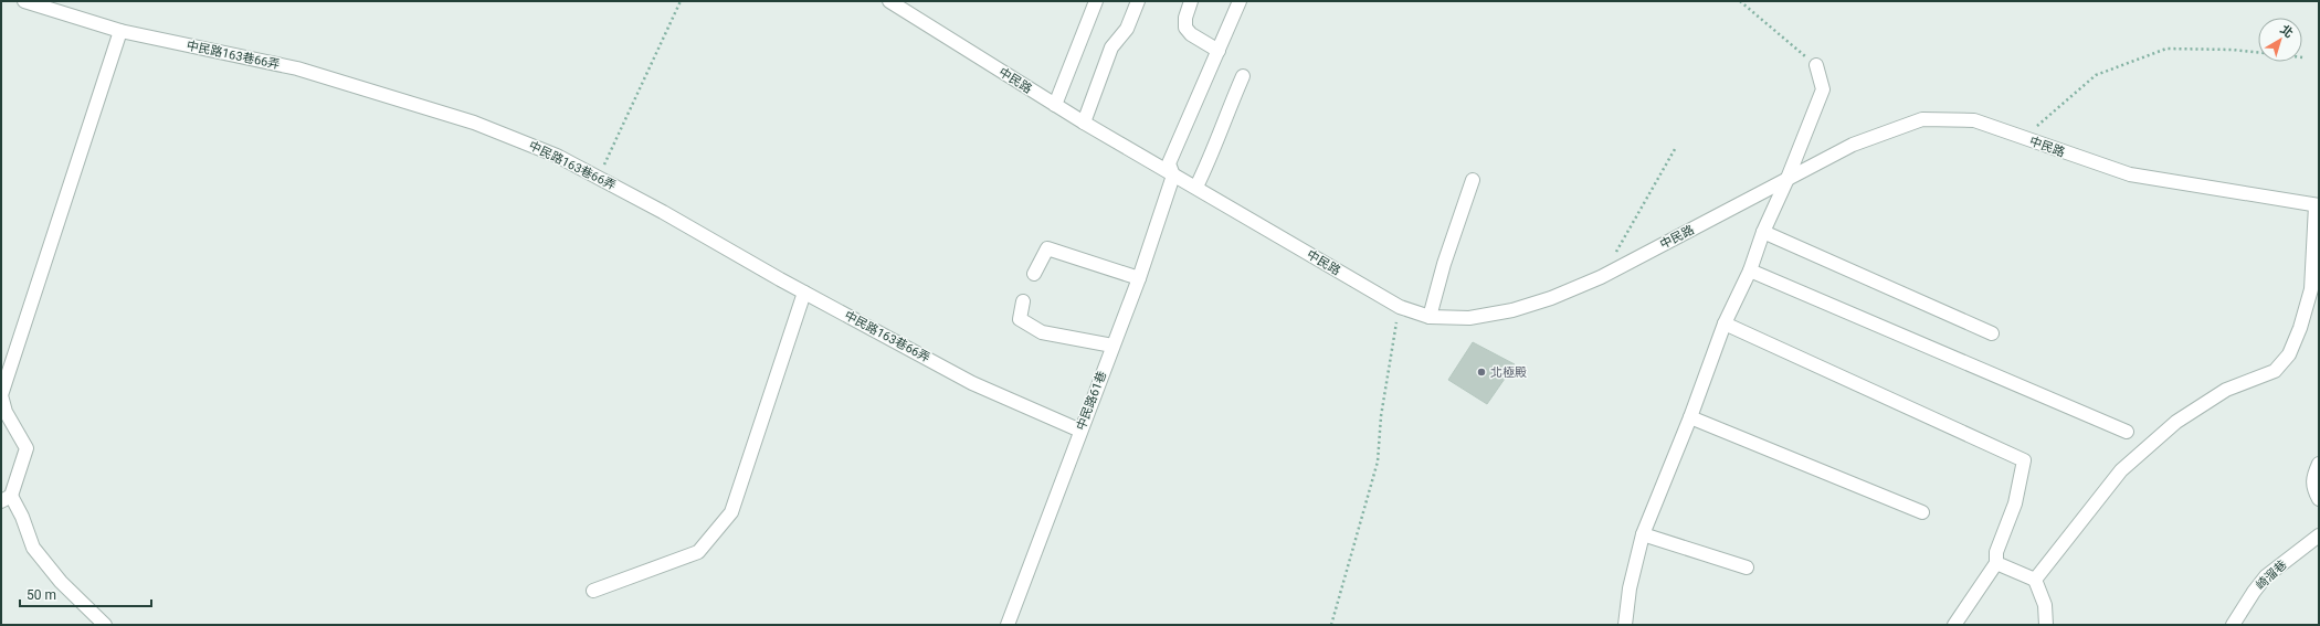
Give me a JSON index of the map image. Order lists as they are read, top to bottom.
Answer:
{
  "streets": {
    "street": [
      "中民路163巷66弄",
      "中民路",
      "中民路61巷",
      "崎溜巷"
    ]
  },
  "crossings": [
    ["中民路163巷66弄", "中民路61巷"],
    ["中民路", "中民路61巷"]
  ],
  "places": ["北極殿"],
  "scale_bar": "50 m",
  "north": "top right"
}
